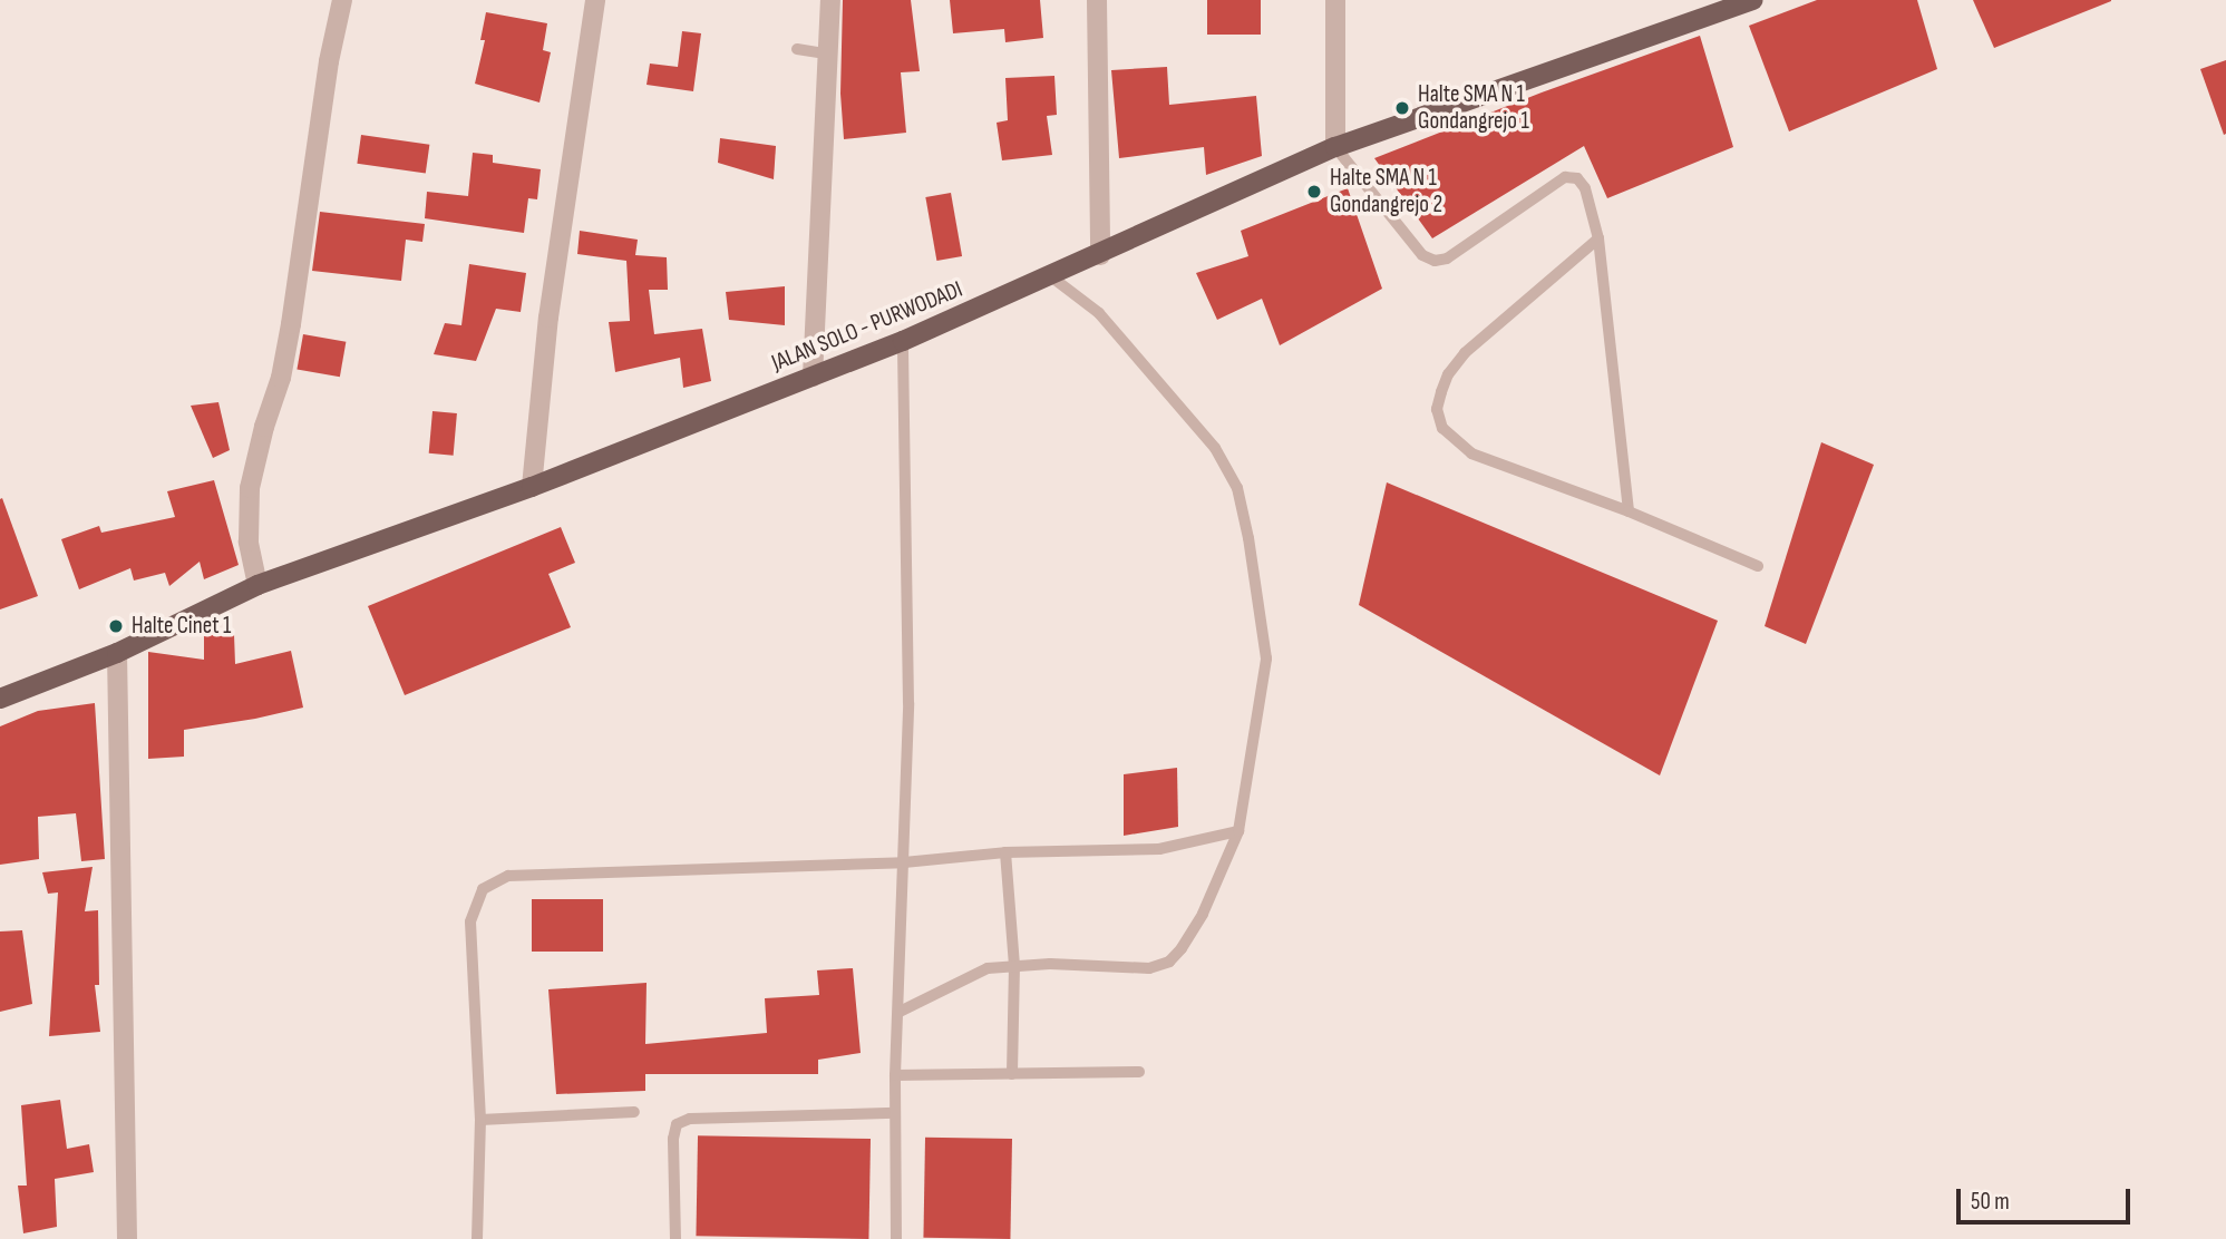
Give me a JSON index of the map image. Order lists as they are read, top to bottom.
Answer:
{
  "streets": {
    "main road": ["JALAN SOLO - PURWODADI"]
  },
  "places": ["Halte SMA N 1 Gondangrejo 1", "Halte SMA N 1 Gondangrejo 2", "Halte Cinet 1"],
  "scale_bar": "50 m"
}
